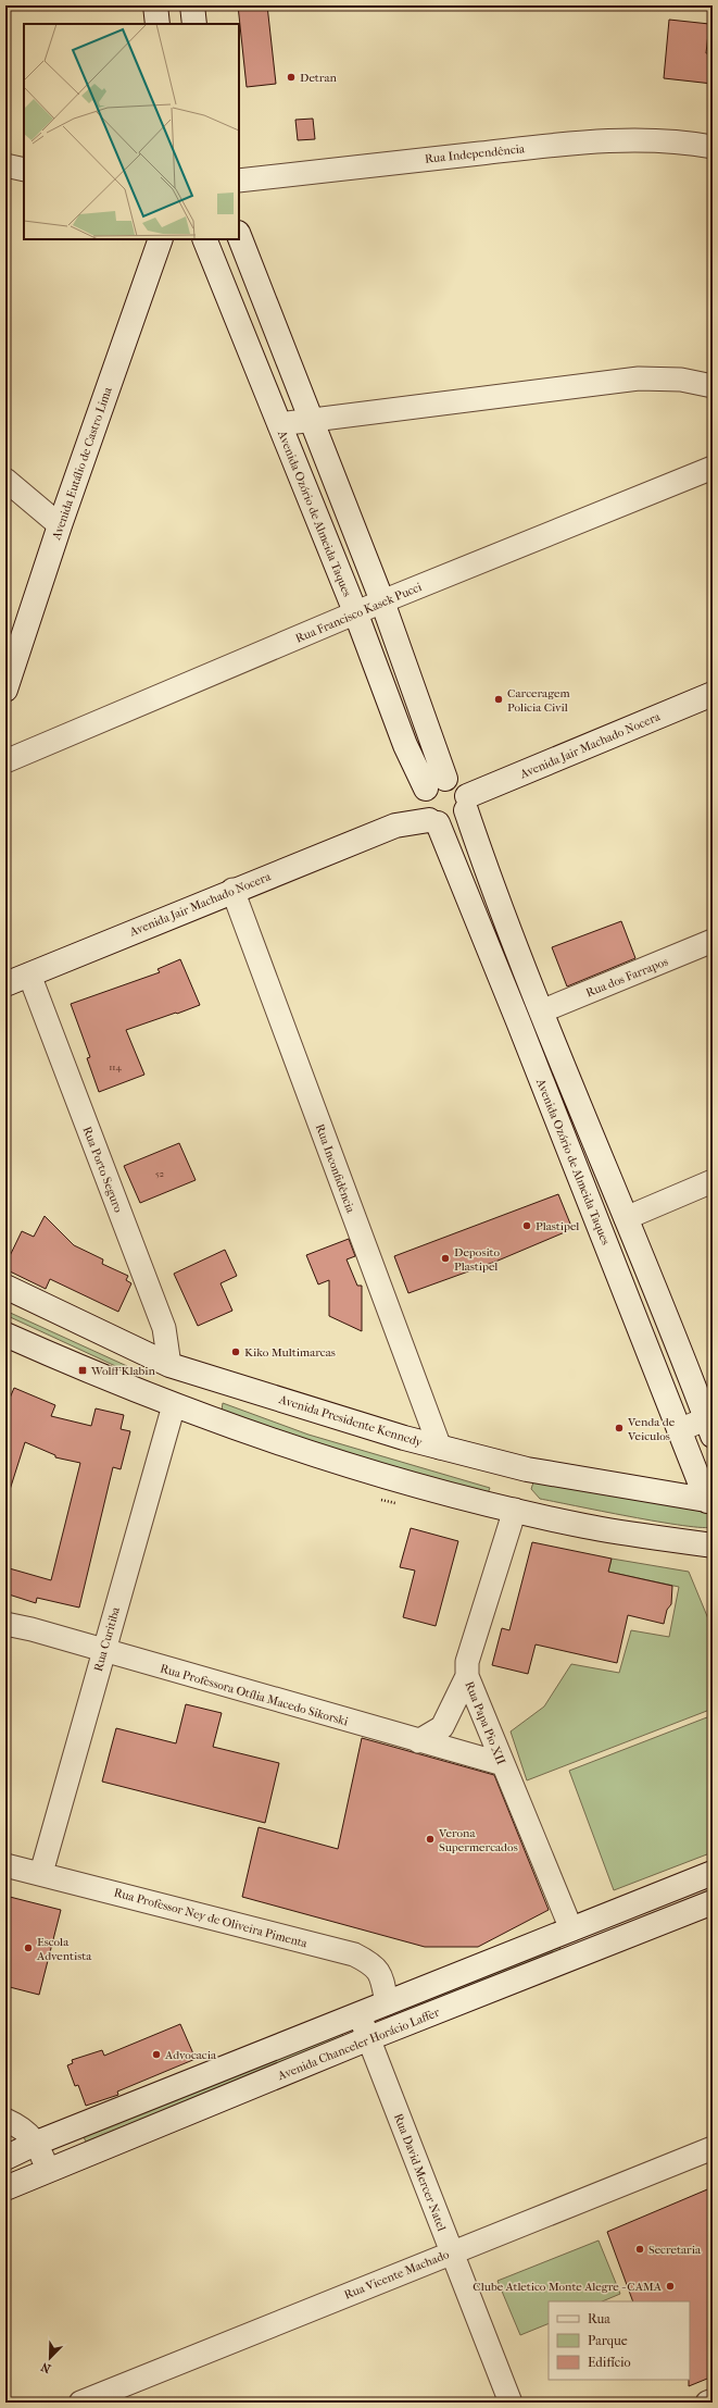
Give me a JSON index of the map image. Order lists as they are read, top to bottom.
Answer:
{
  "streets": {
    "street": [
      "Rua Independência",
      "Avenida Eutálio de Castro Lima",
      "Avenida Ozório de Almeida Taques",
      "Rua Francisco Kasek Pucci",
      "Avenida Jair Machado Nocera",
      "Rua dos Farrapos",
      "Rua Inconfidência",
      "Rua Porto Seguro",
      "Avenida Presidente Kennedy",
      "Rua Curitiba",
      "Rua Professora Otília Macedo Sikorski",
      "Rua Papa Pio XII",
      "Rua Professor Ney de Oliveira Pimenta",
      "Avenida Chanceler Horácio Laffer",
      "Rua David Mercer Natel",
      "Rua Vicente Machado"
    ]
  },
  "crossings": [
    ["Avenida Ozório de Almeida Taques", "Rua Francisco Kasek Pucci"],
    ["Avenida Ozório de Almeida Taques", "Avenida Jair Machado Nocera"],
    ["Avenida Ozório de Almeida Taques", "Avenida Presidente Kennedy"],
    ["Avenida Jair Machado Nocera", "Rua Inconfidência"],
    ["Avenida Jair Machado Nocera", "Rua Porto Seguro"],
    ["Rua Inconfidência", "Avenida Presidente Kennedy"],
    ["Rua Porto Seguro", "Avenida Presidente Kennedy"],
    ["Rua Curitiba", "Rua Professora Otília Macedo Sikorski"],
    ["Rua Curitiba", "Rua Professor Ney de Oliveira Pimenta"],
    ["Rua Professora Otília Macedo Sikorski", "Rua Papa Pio XII"],
    ["Avenida Chanceler Horácio Laffer", "Rua David Mercer Natel"],
    ["Rua David Mercer Natel", "Rua Vicente Machado"]
  ],
  "places": {
    "other": [
      "Detran",
      "Carceragem Policia Civil",
      "Plastipel",
      "Deposito Plastipel",
      "Kiko Multimarcas",
      "Venda de Veiculos",
      "Verona Supermercados",
      "Escola Adventista",
      "Advocacia",
      "Secretaria",
      "Clube Atletico Monte Alegre - CAMA"
    ],
    "transit": ["Wolff Klabin"]
  },
  "house_numbers": ["114", "52"],
  "legend": ["Rua", "Parque", "Edifício"],
  "north": "bottom left"
}
